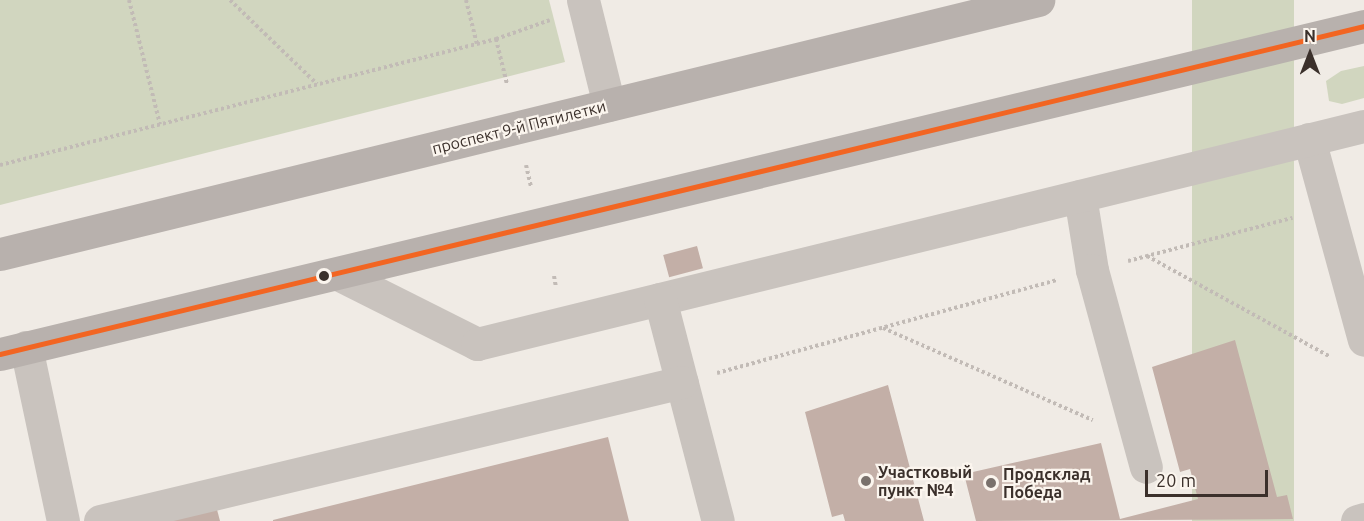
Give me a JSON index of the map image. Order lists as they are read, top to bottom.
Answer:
{
  "streets": {
    "main road": ["проспект 9-й Пятилетки"]
  },
  "places": ["Участковый пункт №4", "Продсклад Победа"],
  "scale_bar": "20 m",
  "north": "top"
}
